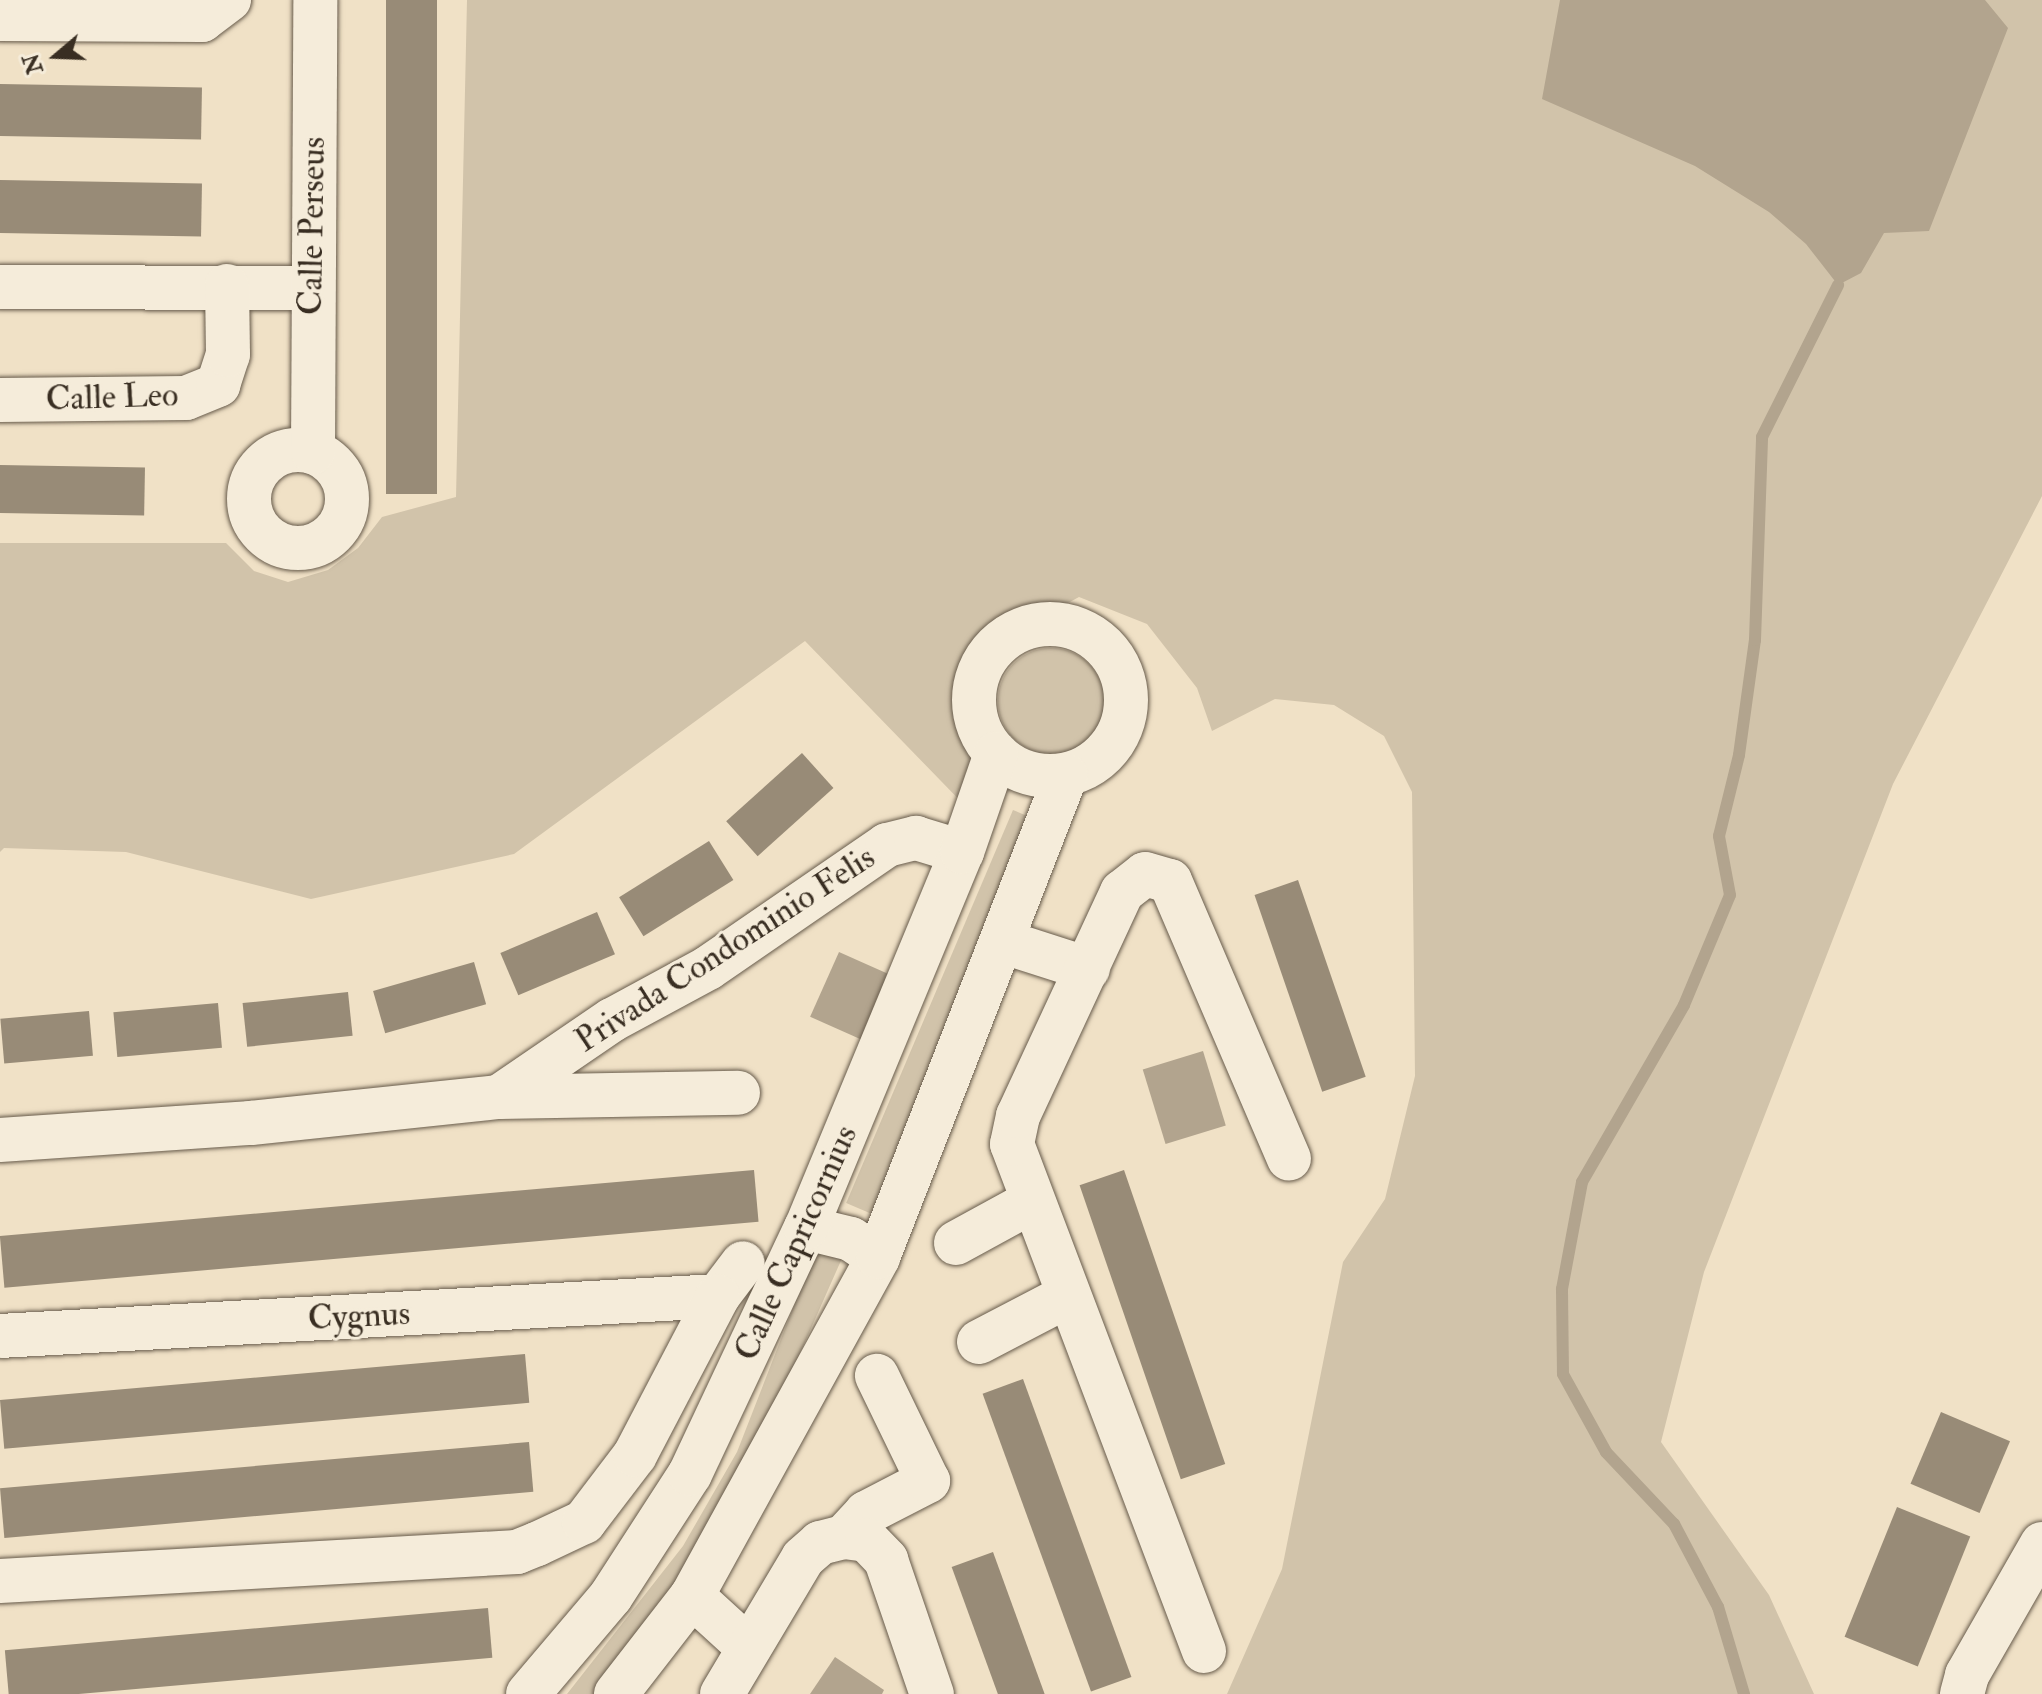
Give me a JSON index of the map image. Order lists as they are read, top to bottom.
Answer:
{
  "streets": {
    "street": [
      "Calle Perseus",
      "Calle Leo",
      "Privada Condominio Felis",
      "Calle Capricornius",
      "Cygnus"
    ]
  },
  "crossings": [
    ["Privada Condominio Felis", "Calle Capricornius"]
  ],
  "north": "left"
}
